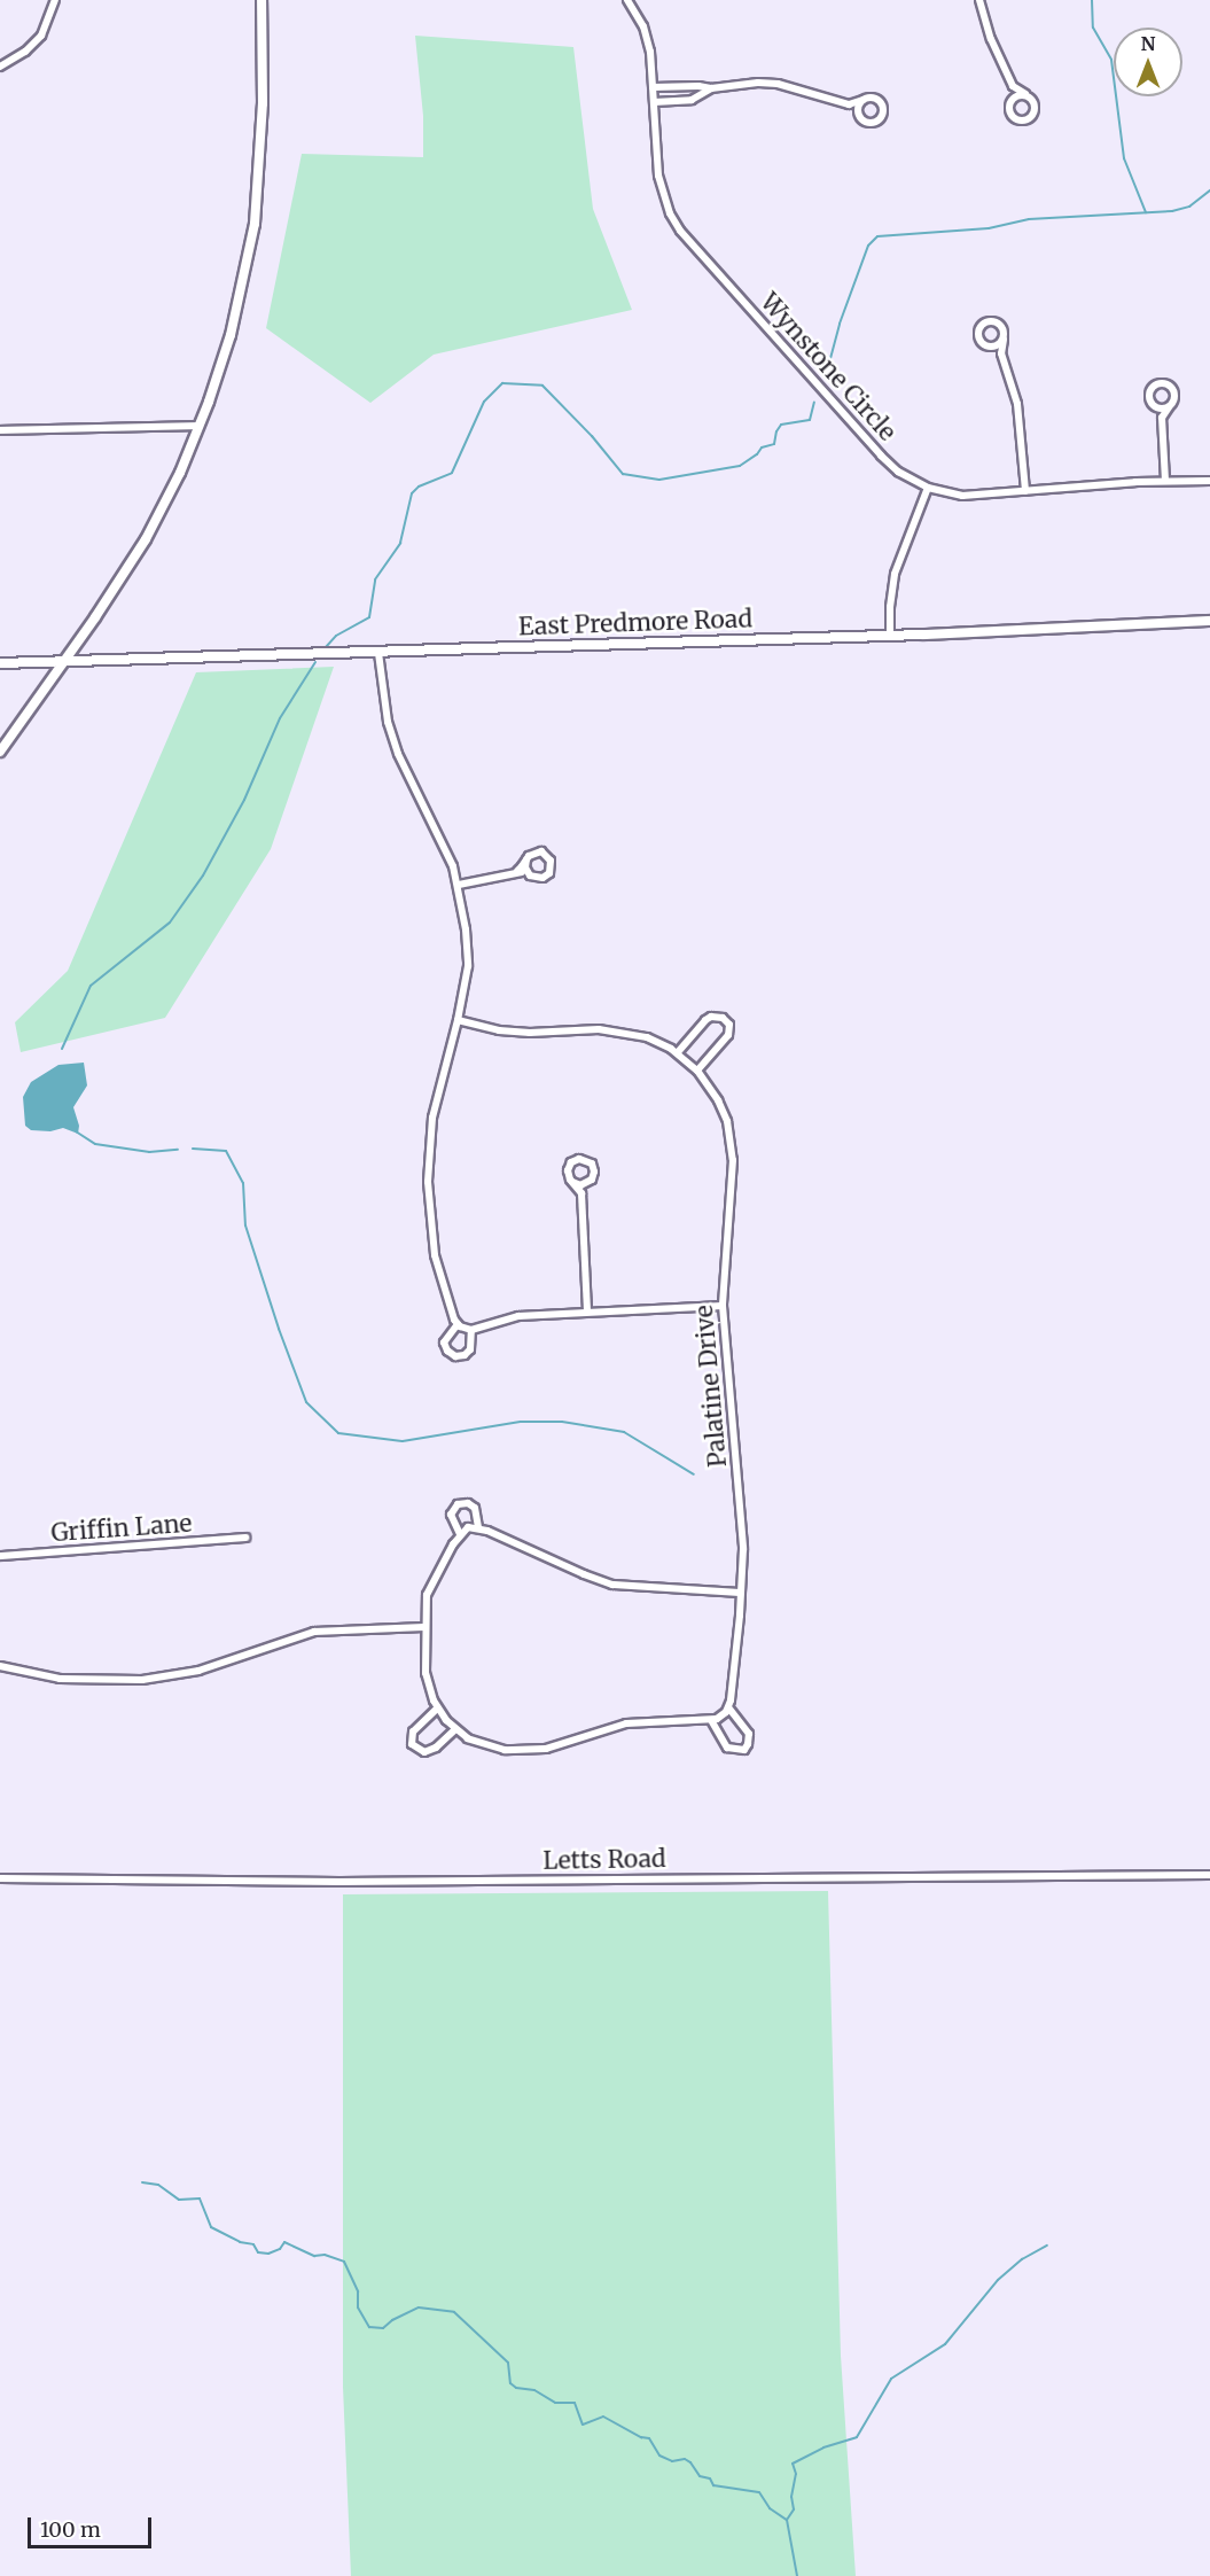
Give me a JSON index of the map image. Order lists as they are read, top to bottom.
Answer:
{
  "streets": {
    "street": [
      "Wynstone Circle",
      "East Predmore Road",
      "Palatine Drive",
      "Griffin Lane",
      "Letts Road"
    ]
  },
  "scale_bar": "100 m",
  "north": "top"
}
